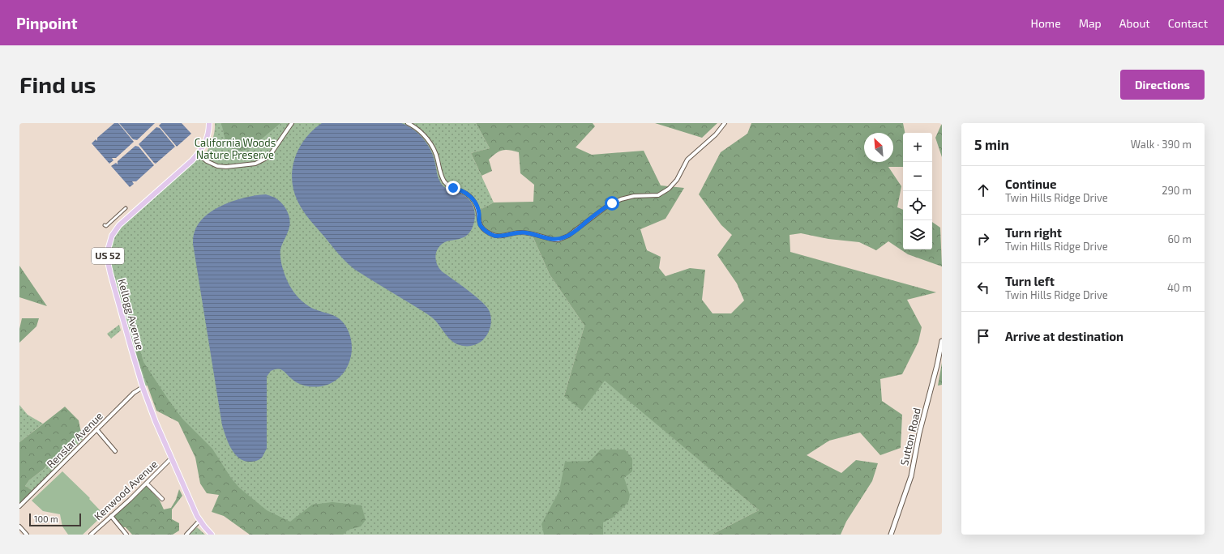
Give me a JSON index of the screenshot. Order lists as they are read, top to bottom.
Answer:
{
  "streets": {
    "main road": ["US 52", "Kellogg Avenue"],
    "street": ["Sutton Road", "Renslar Avenue", "Kenwood Avenue"]
  },
  "crossings": [
    ["Kellogg Avenue", "Renslar Avenue"],
    ["Kellogg Avenue", "Kenwood Avenue"]
  ],
  "parks": ["California Woods Nature Preserve"],
  "scale_bar": "100 m",
  "north": "top left",
  "page": {
    "header": "Pinpoint",
    "nav": [
      "Home",
      "Map",
      "About",
      "Contact"
    ],
    "buttons": "Directions",
    "title": "Find us",
    "heading": ["5 min", "Walk · 390 m"],
    "map_buttons": ["+", "−"],
    "list": [
      ["Continue", "Twin Hills Ridge Drive", "290 m"],
      ["Turn right", "Twin Hills Ridge Drive", "60 m"],
      ["Turn left", "Twin Hills Ridge Drive", "40 m"],
      "Arrive at destination"
    ],
    "scale": "100 m"
  }
}
